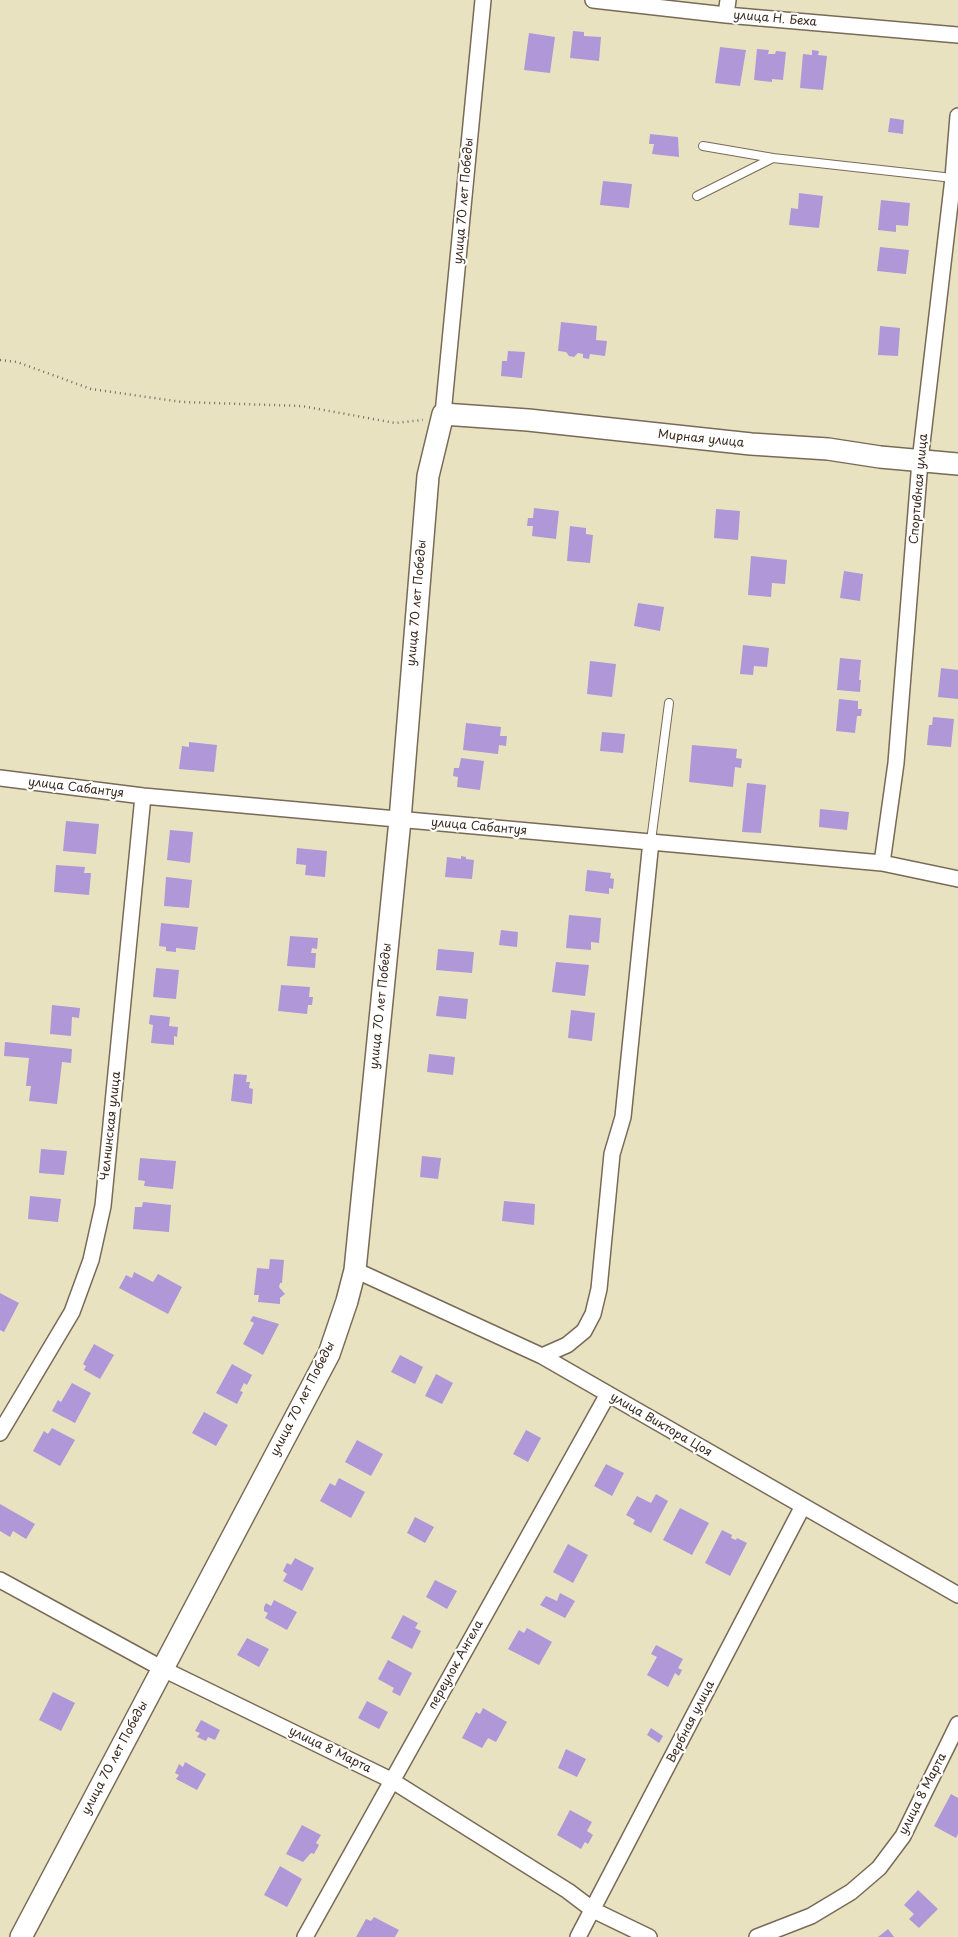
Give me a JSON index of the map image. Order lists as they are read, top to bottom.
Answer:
{
  "streets": {
    "street": [
      "улица Н. Беха",
      "улица 70 лет Победы",
      "Мирная улица",
      "Спортивная улица",
      "улица Сабантуя",
      "Челнинская улица",
      "улица Виктора Цоя",
      "переулок Ангела",
      "Вербная улица",
      "улица 8 Марта"
    ]
  },
  "crossings": [
    ["улица 70 лет Победы", "Мирная улица"],
    ["улица 70 лет Победы", "улица Сабантуя"],
    ["улица 70 лет Победы", "улица Виктора Цоя"],
    ["улица 70 лет Победы", "улица 8 Марта"],
    ["Мирная улица", "Спортивная улица"],
    ["Спортивная улица", "улица Сабантуя"],
    ["улица Сабантуя", "Челнинская улица"],
    ["улица Виктора Цоя", "переулок Ангела"],
    ["улица Виктора Цоя", "Вербная улица"],
    ["переулок Ангела", "улица 8 Марта"],
    ["Вербная улица", "улица 8 Марта"]
  ]
}
